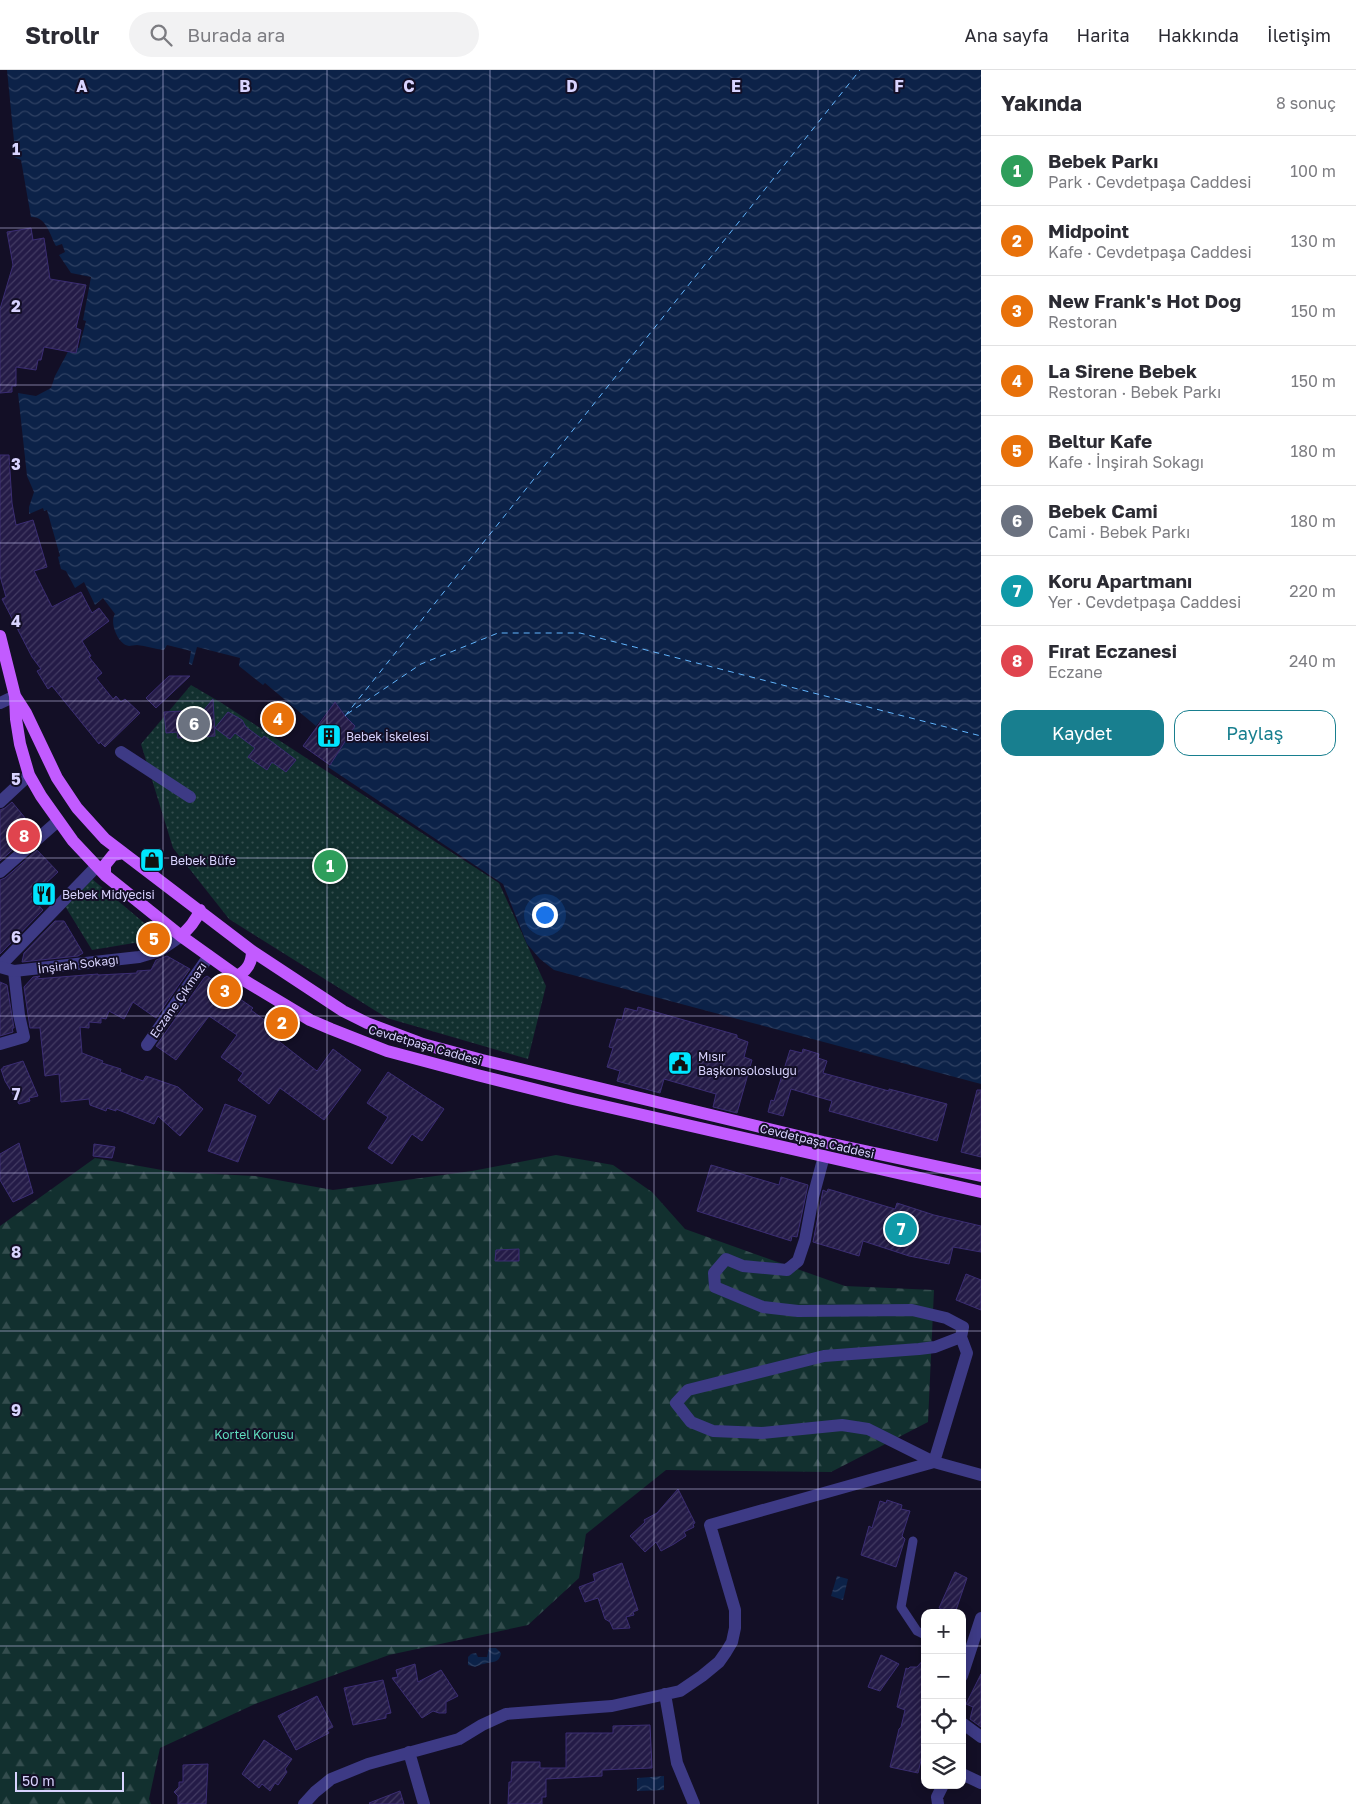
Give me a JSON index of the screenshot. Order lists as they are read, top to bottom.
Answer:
{
  "streets": {
    "main road": ["Cevdetpaşa Caddesi"],
    "street": ["İnşirah Sokağı", "Eczane Çıkmazı"]
  },
  "crossings": [
    ["İnşirah Sokağı", "Cevdetpaşa Caddesi"],
    ["Eczane Çıkmazı", "Cevdetpaşa Caddesi"]
  ],
  "parks": ["Kortel Korusu"],
  "places": {
    "building": ["Bebek İskelesi"],
    "shop": ["Bebek Büfe"],
    "restaurant": ["Bebek Midyecisi"],
    "public building": ["Mısır Başkonsolosluğu"]
  },
  "scale_bar": "50 m",
  "page": {
    "header": "Strollr",
    "search": "Burada ara",
    "nav": [
      "Ana sayfa",
      "Harita",
      "Hakkında",
      "İletişim"
    ],
    "heading": ["Yakında", "8 sonuç"],
    "list": [
      {
        "mark": "1",
        "name": "Bebek Parkı",
        "note": "Park · Cevdetpaşa Caddesi",
        "value": "100 m"
      },
      {
        "mark": "2",
        "name": "Midpoint",
        "note": "Kafe · Cevdetpaşa Caddesi",
        "value": "130 m"
      },
      {
        "mark": "3",
        "name": "New Frank's Hot Dog",
        "note": "Restoran",
        "value": "150 m"
      },
      {
        "mark": "4",
        "name": "La Sirene Bebek",
        "note": "Restoran · Bebek Parkı",
        "value": "150 m"
      },
      {
        "mark": "5",
        "name": "Beltur Kafe",
        "note": "Kafe · İnşirah Sokağı",
        "value": "180 m"
      },
      {
        "mark": "6",
        "name": "Bebek Cami",
        "note": "Cami · Bebek Parkı",
        "value": "180 m"
      },
      {
        "mark": "7",
        "name": "Koru Apartmanı",
        "note": "Yer · Cevdetpaşa Caddesi",
        "value": "220 m"
      },
      {
        "mark": "8",
        "name": "Fırat Eczanesi",
        "note": "Eczane",
        "value": "240 m"
      }
    ],
    "buttons": ["Kaydet", "Paylaş"],
    "pins": [
      "4",
      "6",
      "8",
      "1",
      "5",
      "3",
      "2",
      "7"
    ],
    "map_buttons": ["+", "−"],
    "scale": "50 m"
  },
  "grid": {
    "columns": [
      "A",
      "B",
      "C",
      "D",
      "E",
      "F"
    ],
    "rows": [
      "1",
      "2",
      "3",
      "4",
      "5",
      "6",
      "7",
      "8",
      "9"
    ]
  }
}
